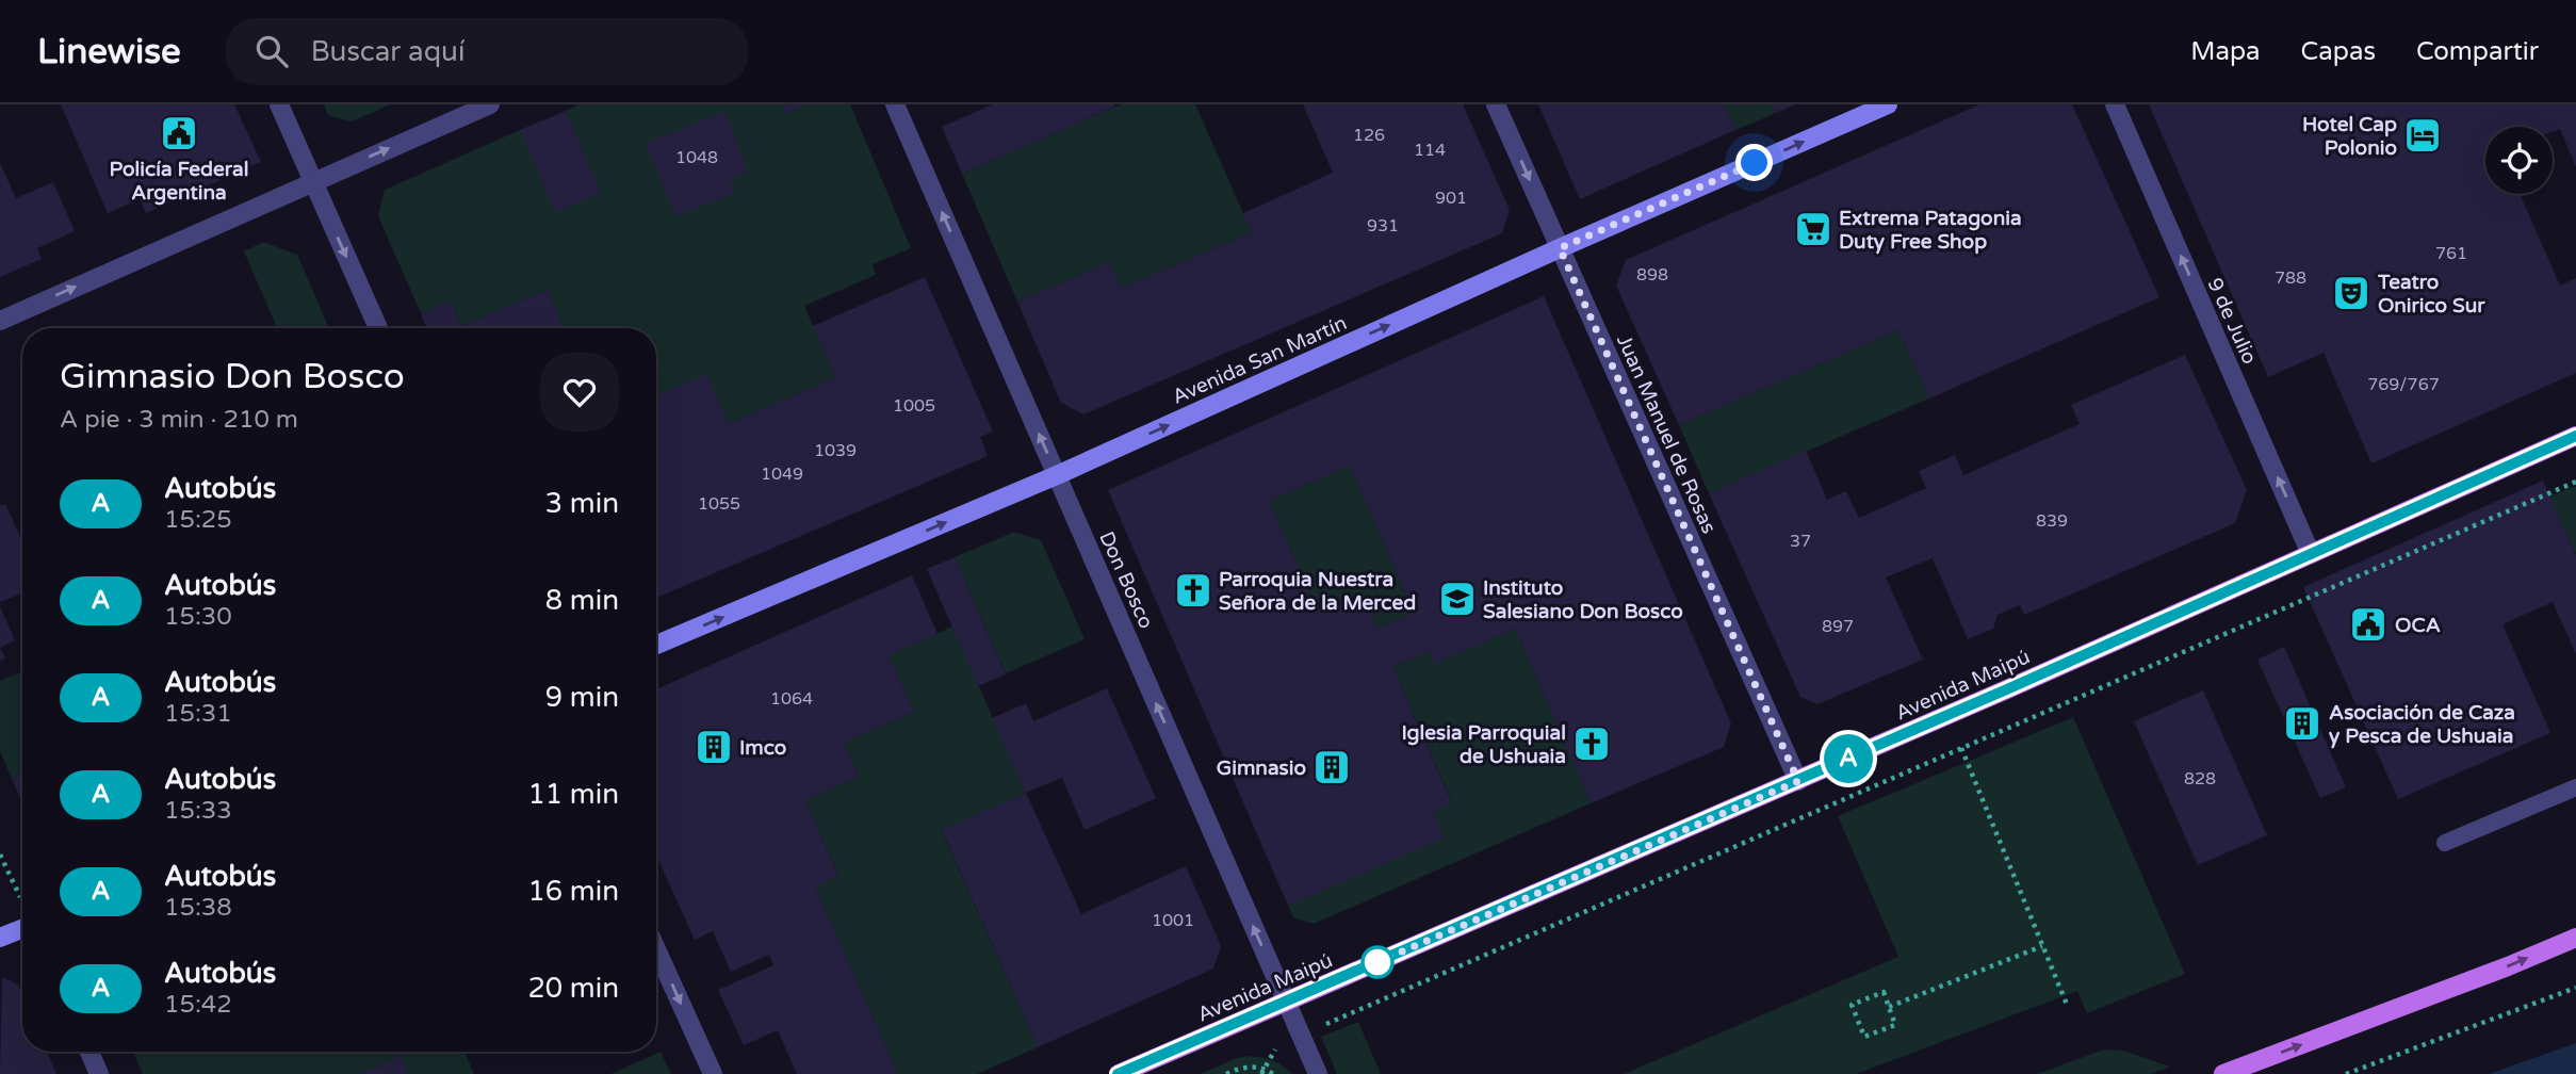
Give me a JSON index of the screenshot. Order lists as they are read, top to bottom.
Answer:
{
  "streets": {
    "main road": ["Avenida San Martín", "Avenida Maipú"],
    "street": ["9 de Julio", "Juan Manuel de Rosas", "Don Bosco"]
  },
  "crossings": [
    ["9 de Julio", "Avenida Maipú"],
    ["Avenida San Martín", "Juan Manuel de Rosas"],
    ["Avenida San Martín", "Don Bosco"],
    ["Juan Manuel de Rosas", "Avenida Maipú"],
    ["Don Bosco", "Avenida Maipú"]
  ],
  "one_way": ["9 de Julio", "Avenida San Martín", "Don Bosco"],
  "places": {
    "public building": ["Policía Federal Argentina", "OCA"],
    "hotel": ["Hotel Cap Polonio"],
    "supermarket": ["Extrema Patagonia Duty Free Shop"],
    "theatre": ["Teatro Onirico Sur"],
    "church": ["Parroquia Nuestra Señora de la Merced", "Iglesia Parroquial de Ushuaia"],
    "school or university": ["Instituto Salesiano Don Bosco"],
    "building": ["Asociación de Caza y Pesca de Ushuaia", "Imco", "Gimnasio"]
  },
  "lines": ["bus line A"],
  "house_numbers": [
    "126",
    "114",
    "1048",
    "901",
    "931",
    "761",
    "898",
    "788",
    "769/767",
    "1005",
    "1039",
    "1049",
    "1055",
    "839",
    "37",
    "897",
    "1064",
    "828",
    "1001"
  ],
  "page": {
    "header": "Linewise",
    "search": "Buscar aquí",
    "nav": ["Mapa", "Capas", "Compartir"],
    "on_map": "A",
    "heading": ["Gimnasio Don Bosco", "A pie · 3 min · 210 m"],
    "list": [
      {
        "mark": "A",
        "name": "Autobús",
        "note": "15:25",
        "value": "3 min"
      },
      {
        "mark": "A",
        "name": "Autobús",
        "note": "15:30",
        "value": "8 min"
      },
      {
        "mark": "A",
        "name": "Autobús",
        "note": "15:31",
        "value": "9 min"
      },
      {
        "mark": "A",
        "name": "Autobús",
        "note": "15:33",
        "value": "11 min"
      },
      {
        "mark": "A",
        "name": "Autobús",
        "note": "15:38",
        "value": "16 min"
      },
      {
        "mark": "A",
        "name": "Autobús",
        "note": "15:42",
        "value": "20 min"
      }
    ]
  }
}
